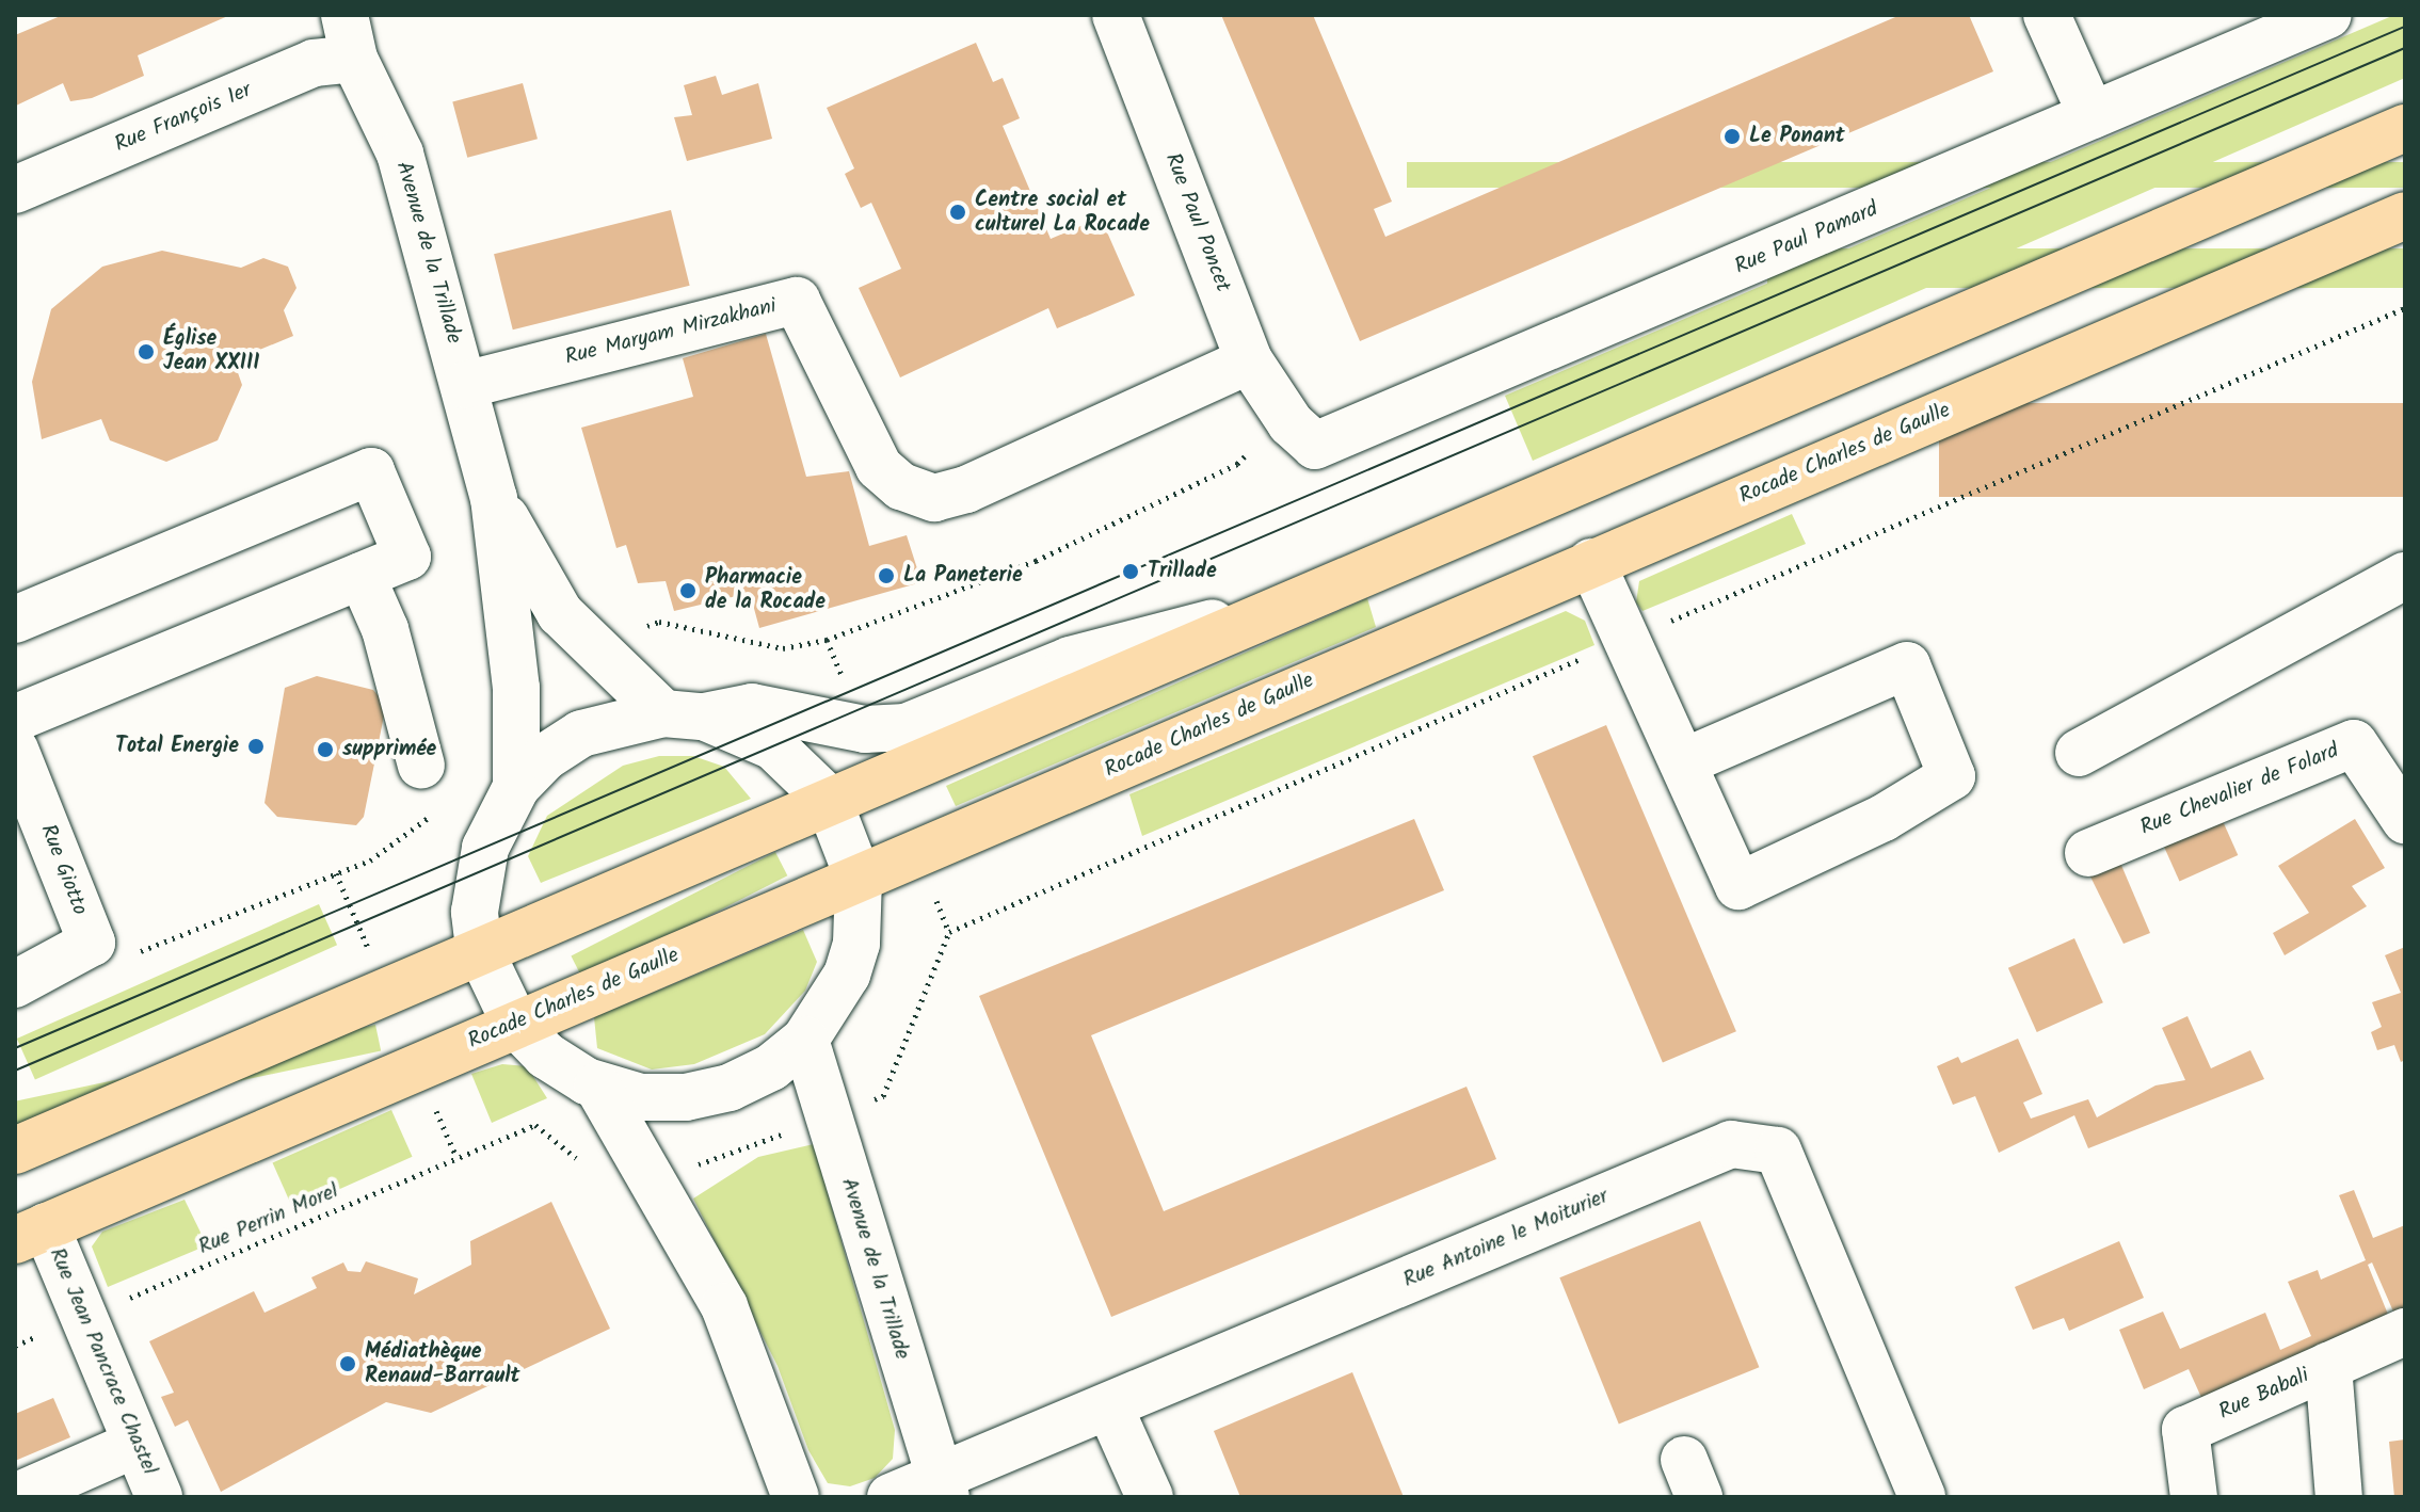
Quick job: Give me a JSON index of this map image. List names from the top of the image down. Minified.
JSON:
{"streets":{"main road":["Rocade Charles de Gaulle"],"street":["Rue François 1er","Rue Paul Poncet","Rue Paul Pamard","Avenue de la Trillade","Rue Maryam Mirzakhani","Rue Chevalier de Folard","Rue Giotto","Rue Antoine le Moiturier","Rue Jean Pancrace Chastel","Rue Babali"],"path":["Rue Perrin Morel"]},"crossings":[["Rue François 1er","Avenue de la Trillade"],["Rue Paul Poncet","Rue Paul Pamard"],["Rue Paul Poncet","Rue Maryam Mirzakhani"],["Avenue de la Trillade","Rue Maryam Mirzakhani"],["Avenue de la Trillade","Rue Antoine le Moiturier"],["Rocade Charles de Gaulle","Rue Jean Pancrace Chastel"],["Rue Perrin Morel","Rue Jean Pancrace Chastel"]],"places":["Le Ponant","Centre social et culturel La Rocade","Église Jean XXIII","Trillade","La Paneterie","Pharmacie de la Rocade","Total Energie","supprimée","Médiathèque Renaud-Barrault"]}
